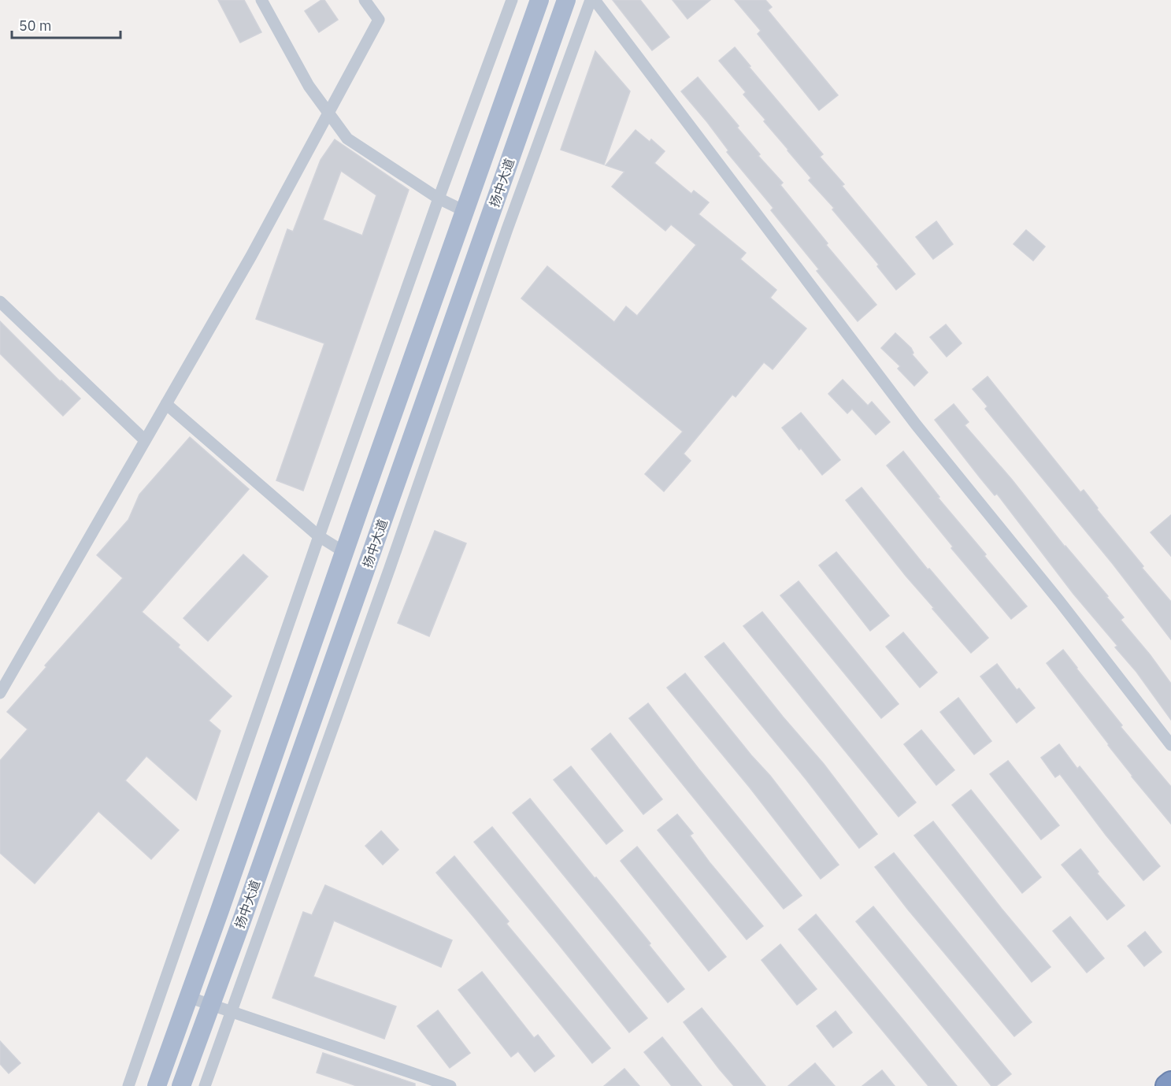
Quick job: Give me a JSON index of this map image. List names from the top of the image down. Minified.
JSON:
{"streets":{"main road":["扬中大道"]},"scale_bar":"50 m"}
